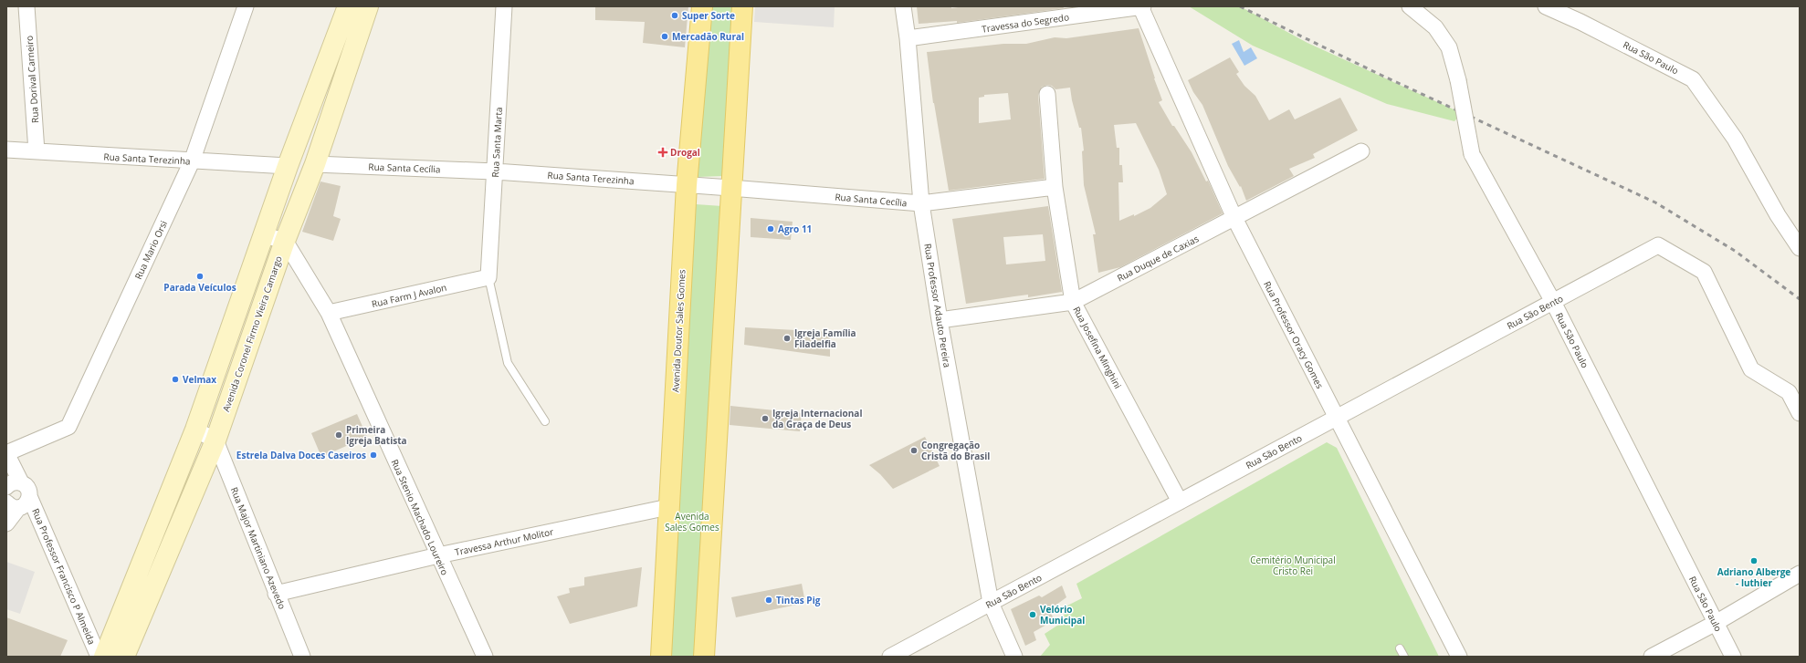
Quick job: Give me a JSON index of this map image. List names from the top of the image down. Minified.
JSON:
{"streets":{"main road":["Avenida Doutor Sales Gomes","Avenida Coronel Firmo Vieira Camargo"],"street":["Travessa do Segredo","Rua São Paulo","Rua Dorival Carneiro","Rua Santa Marta","Rua Santa Terezinha","Rua Santa Cecília","Rua Mario Orsi","Rua Duque de Caxias","Rua Farm J Avalon","Rua Professor Adauto Pereira","Rua São Bento","Rua Professor Oracy Gomes","Rua Josefina Minghini","Rua Stenio Machado Loureiro","Travessa Arthur Molitor","Rua Major Martiniano Azevedo","Rua Professor Francisco P Almeida"]},"crossings":[["Travessa do Segredo","Rua Professor Adauto Pereira"],["Travessa do Segredo","Rua Professor Oracy Gomes"],["Rua São Paulo","Rua São Bento"],["Rua Dorival Carneiro","Rua Santa Terezinha"],["Rua Santa Marta","Rua Santa Terezinha"],["Rua Santa Marta","Rua Santa Cecília"],["Rua Santa Marta","Rua Farm J Avalon"],["Rua Santa Terezinha","Rua Santa Cecília"],["Rua Santa Terezinha","Rua Mario Orsi"],["Rua Santa Terezinha","Avenida Doutor Sales Gomes"],["Rua Santa Cecília","Rua Professor Adauto Pereira"],["Rua Santa Cecília","Avenida Doutor Sales Gomes"],["Rua Santa Cecília","Avenida Coronel Firmo Vieira Camargo"],["Rua Santa Cecília","Rua Josefina Minghini"],["Rua Mario Orsi","Rua Professor Francisco P Almeida"],["Rua Duque de Caxias","Rua Professor Adauto Pereira"],["Rua Duque de Caxias","Rua Professor Oracy Gomes"],["Rua Duque de Caxias","Rua Josefina Minghini"],["Rua Farm J Avalon","Rua Stenio Machado Loureiro"],["Rua Professor Adauto Pereira","Rua São Bento"],["Rua São Bento","Rua Professor Oracy Gomes"],["Rua São Bento","Rua Josefina Minghini"],["Avenida Doutor Sales Gomes","Travessa Arthur Molitor"],["Avenida Coronel Firmo Vieira Camargo","Rua Stenio Machado Loureiro"],["Avenida Coronel Firmo Vieira Camargo","Rua Major Martiniano Azevedo"],["Rua Stenio Machado Loureiro","Travessa Arthur Molitor"],["Travessa Arthur Molitor","Rua Major Martiniano Azevedo"]],"parks":["Avenida Sales Gomes","Cemitério Municipal Cristo Rei"],"places":{"other":["Super Sorte","Mercadão Rural","Agro 11","Parada Veículos","Igreja Família Filadelfia","Velmax","Igreja Internacional da Graça de Deus","Primeira Igreja Batista","Congregação Cristã do Brasil","Estrela Dalva Doces Caseiros","Adriano Alberge - luthier","Tintas Pig","Velório Municipal"],"health":["Drogal"]}}
